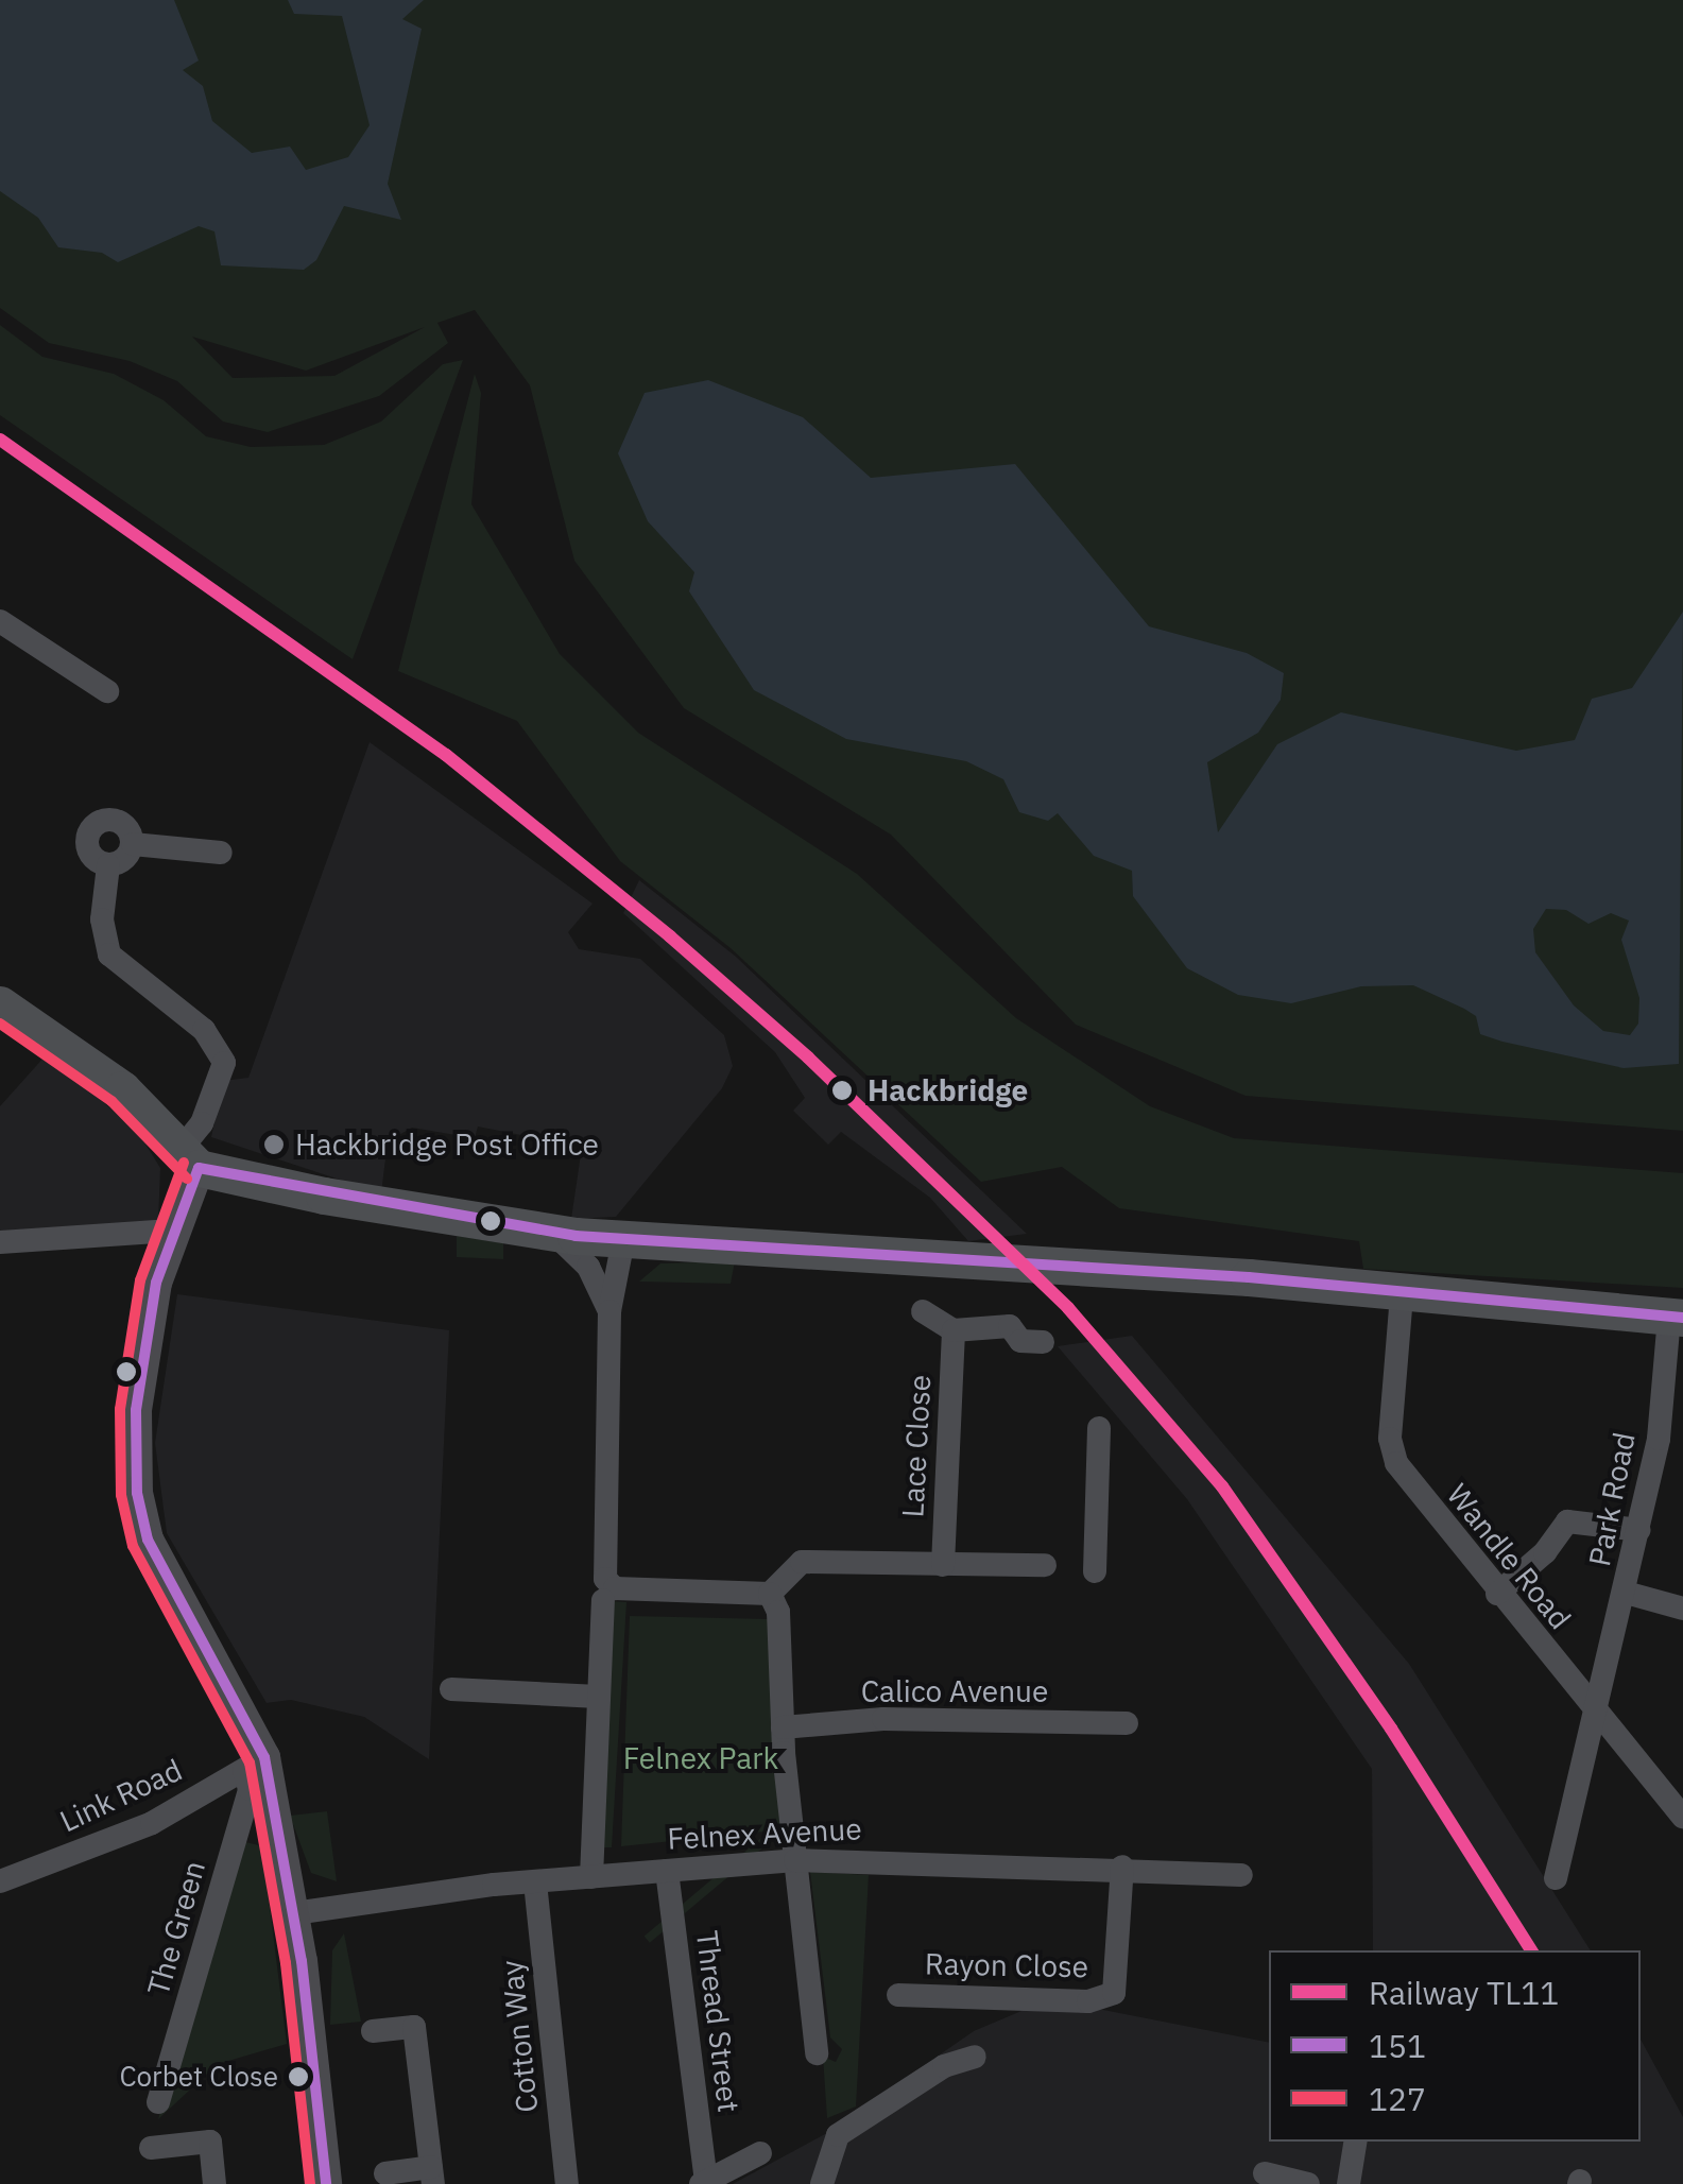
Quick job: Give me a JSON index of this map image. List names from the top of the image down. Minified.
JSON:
{"streets":{"street":["Lace Close","Park Road","Wandle Road","Calico Avenue","Link Road","Felnex Avenue","The Green","Rayon Close","Thread Street","Cotton Way"]},"crossings":[["Park Road","Wandle Road"],["Link Road","The Green"],["Felnex Avenue","Rayon Close"],["Felnex Avenue","Thread Street"],["Felnex Avenue","Cotton Way"]],"parks":["Felnex Park"],"places":["Hackbridge","Hackbridge Post Office","Corbet Close"],"lines":["rail line TL11","transit line 127","transit line 151"],"legend":["Railway TL11","151","127"]}
